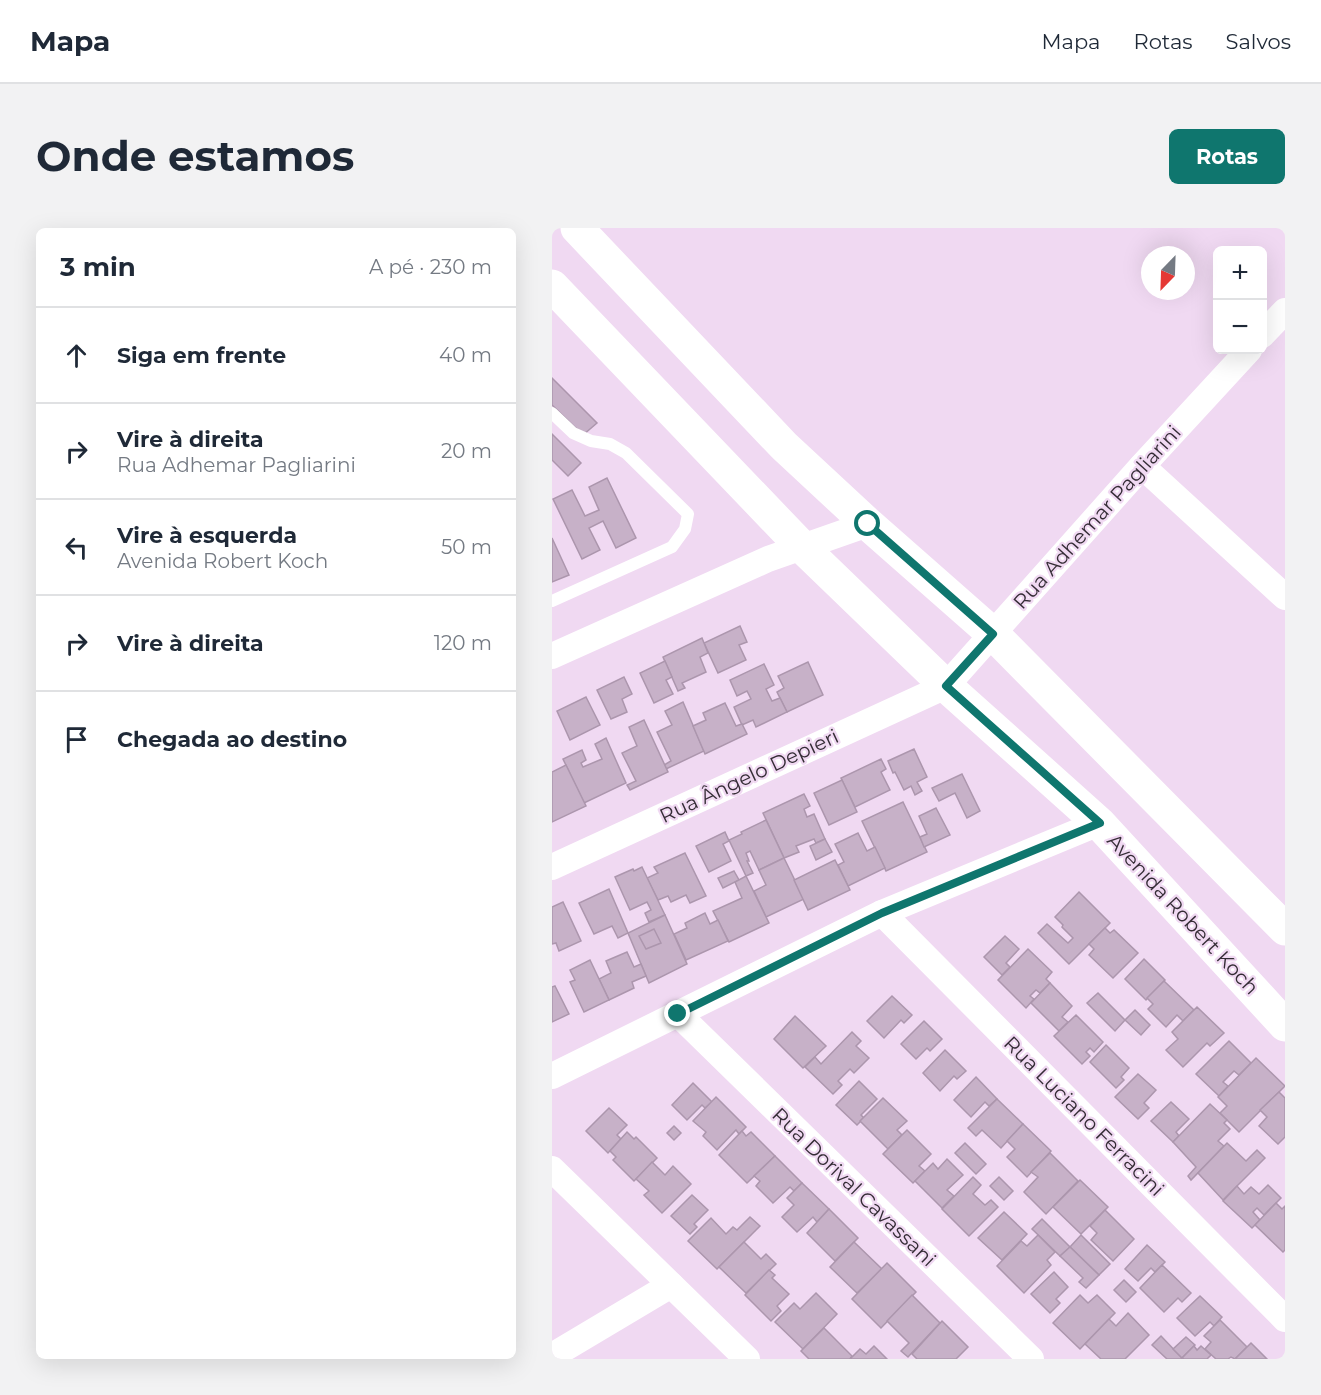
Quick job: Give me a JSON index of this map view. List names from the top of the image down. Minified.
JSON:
{"streets":{"main road":["Avenida Robert Koch"],"street":["Rua Adhemar Pagliarini","Rua Ângelo Depieri","Rua Luciano Ferracini","Rua Dorival Cavassani"]},"crossings":[["Rua Adhemar Pagliarini","Rua Ângelo Depieri"],["Rua Adhemar Pagliarini","Avenida Robert Koch"],["Rua Ângelo Depieri","Avenida Robert Koch"]],"north":"bottom left","page":{"header":"Mapa","nav":["Mapa","Rotas","Salvos"],"buttons":"Rotas","title":"Onde estamos","heading":["3 min","A pé · 230 m"],"map_buttons":["+","−"],"list":[["Siga em frente","40 m"],["Vire à direita","Rua Adhemar Pagliarini","20 m"],["Vire à esquerda","Avenida Robert Koch","50 m"],["Vire à direita","120 m"],"Chegada ao destino"]}}
